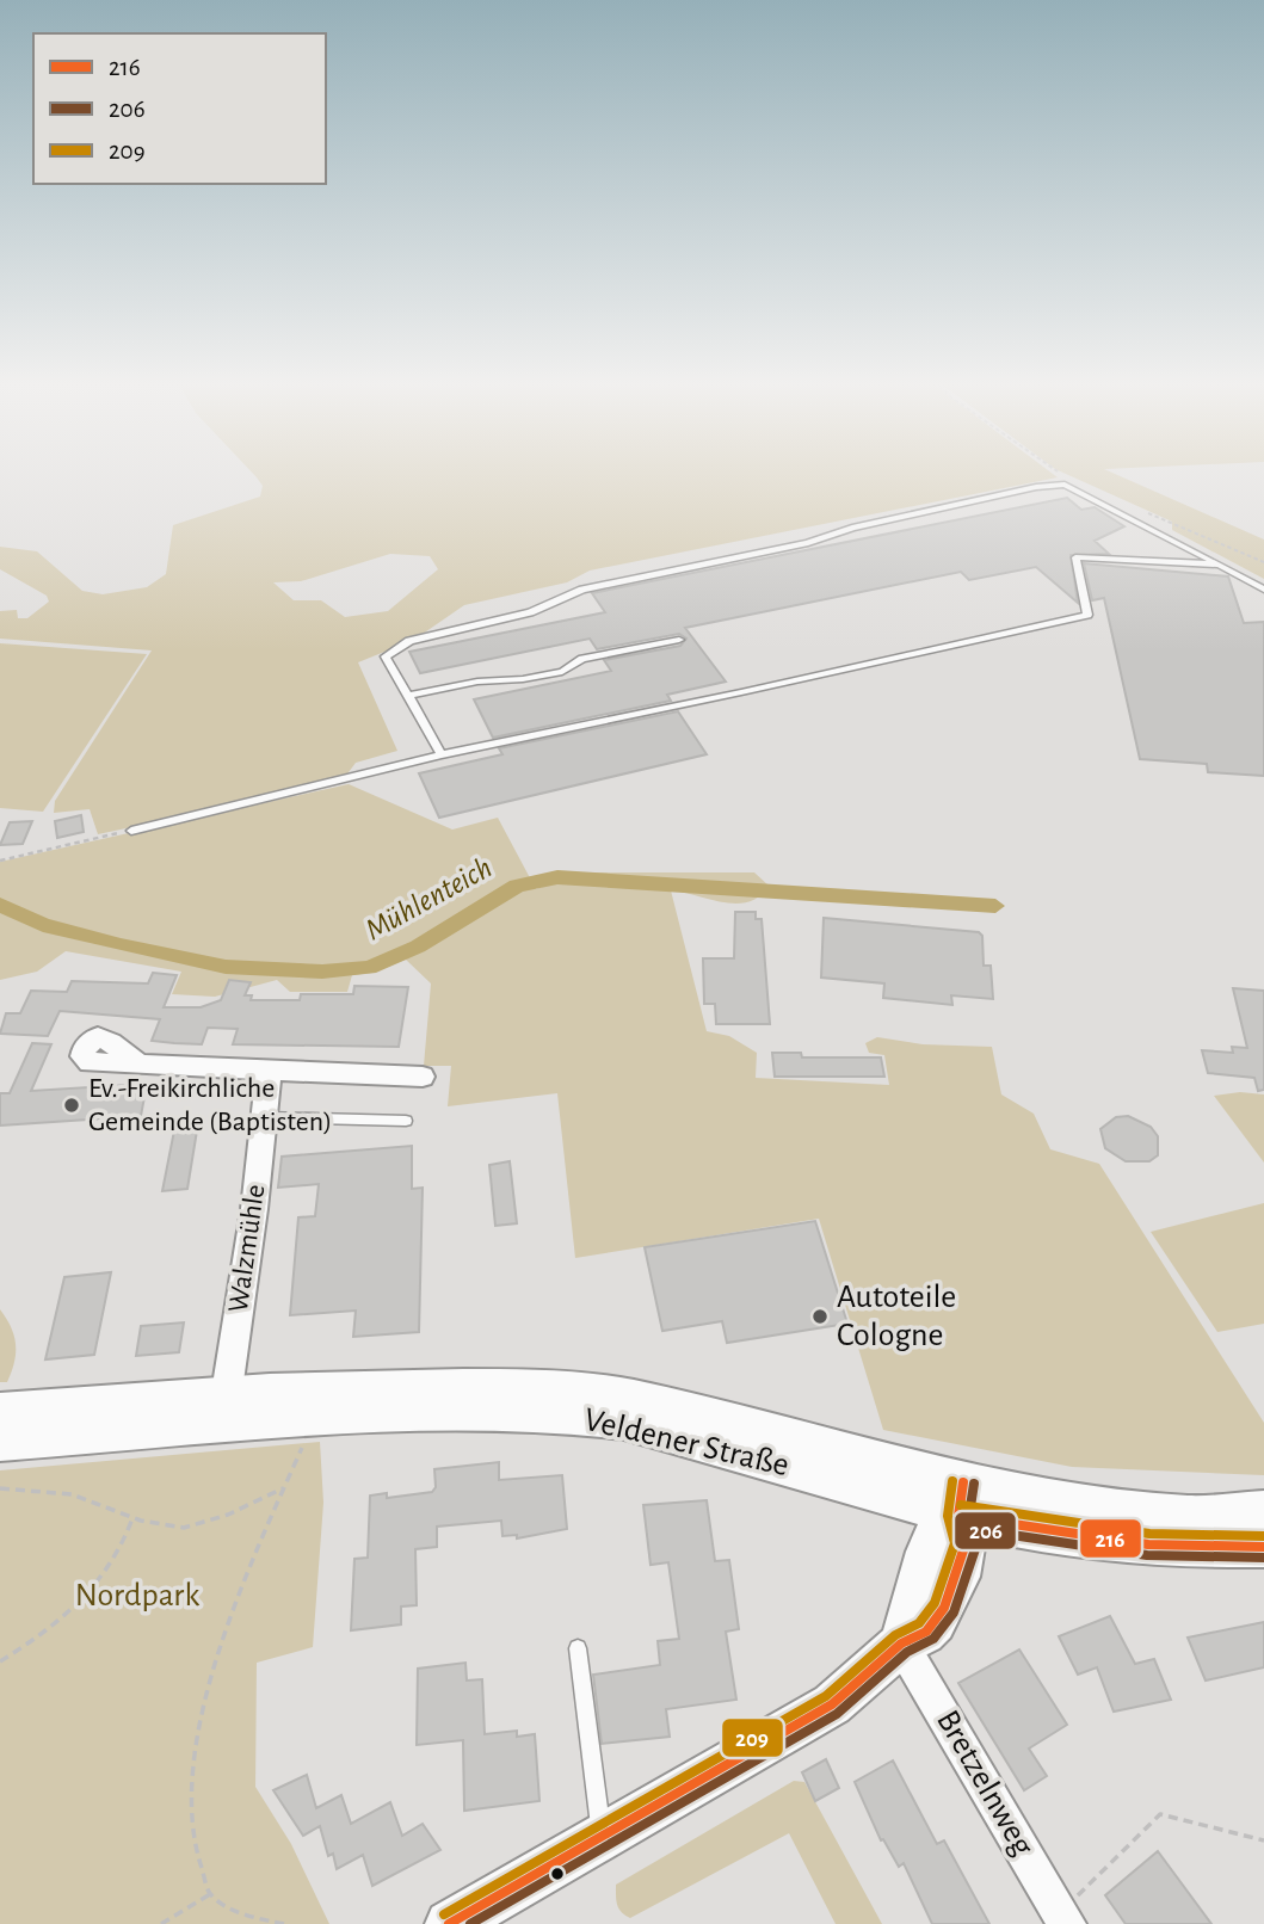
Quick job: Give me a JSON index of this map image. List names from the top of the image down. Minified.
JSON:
{"streets":{"street":["Walzmühle","Veldener Straße","Bretzelnweg"]},"crossings":[["Walzmühle","Veldener Straße"]],"water":["Mühlenteich"],"parks":["Nordpark"],"places":["Ev.-Freikirchliche Gemeinde (Baptisten)","Autoteile Cologne"],"lines":["transit line 209","transit line 216","transit line 206"],"legend":["216","206","209"]}
